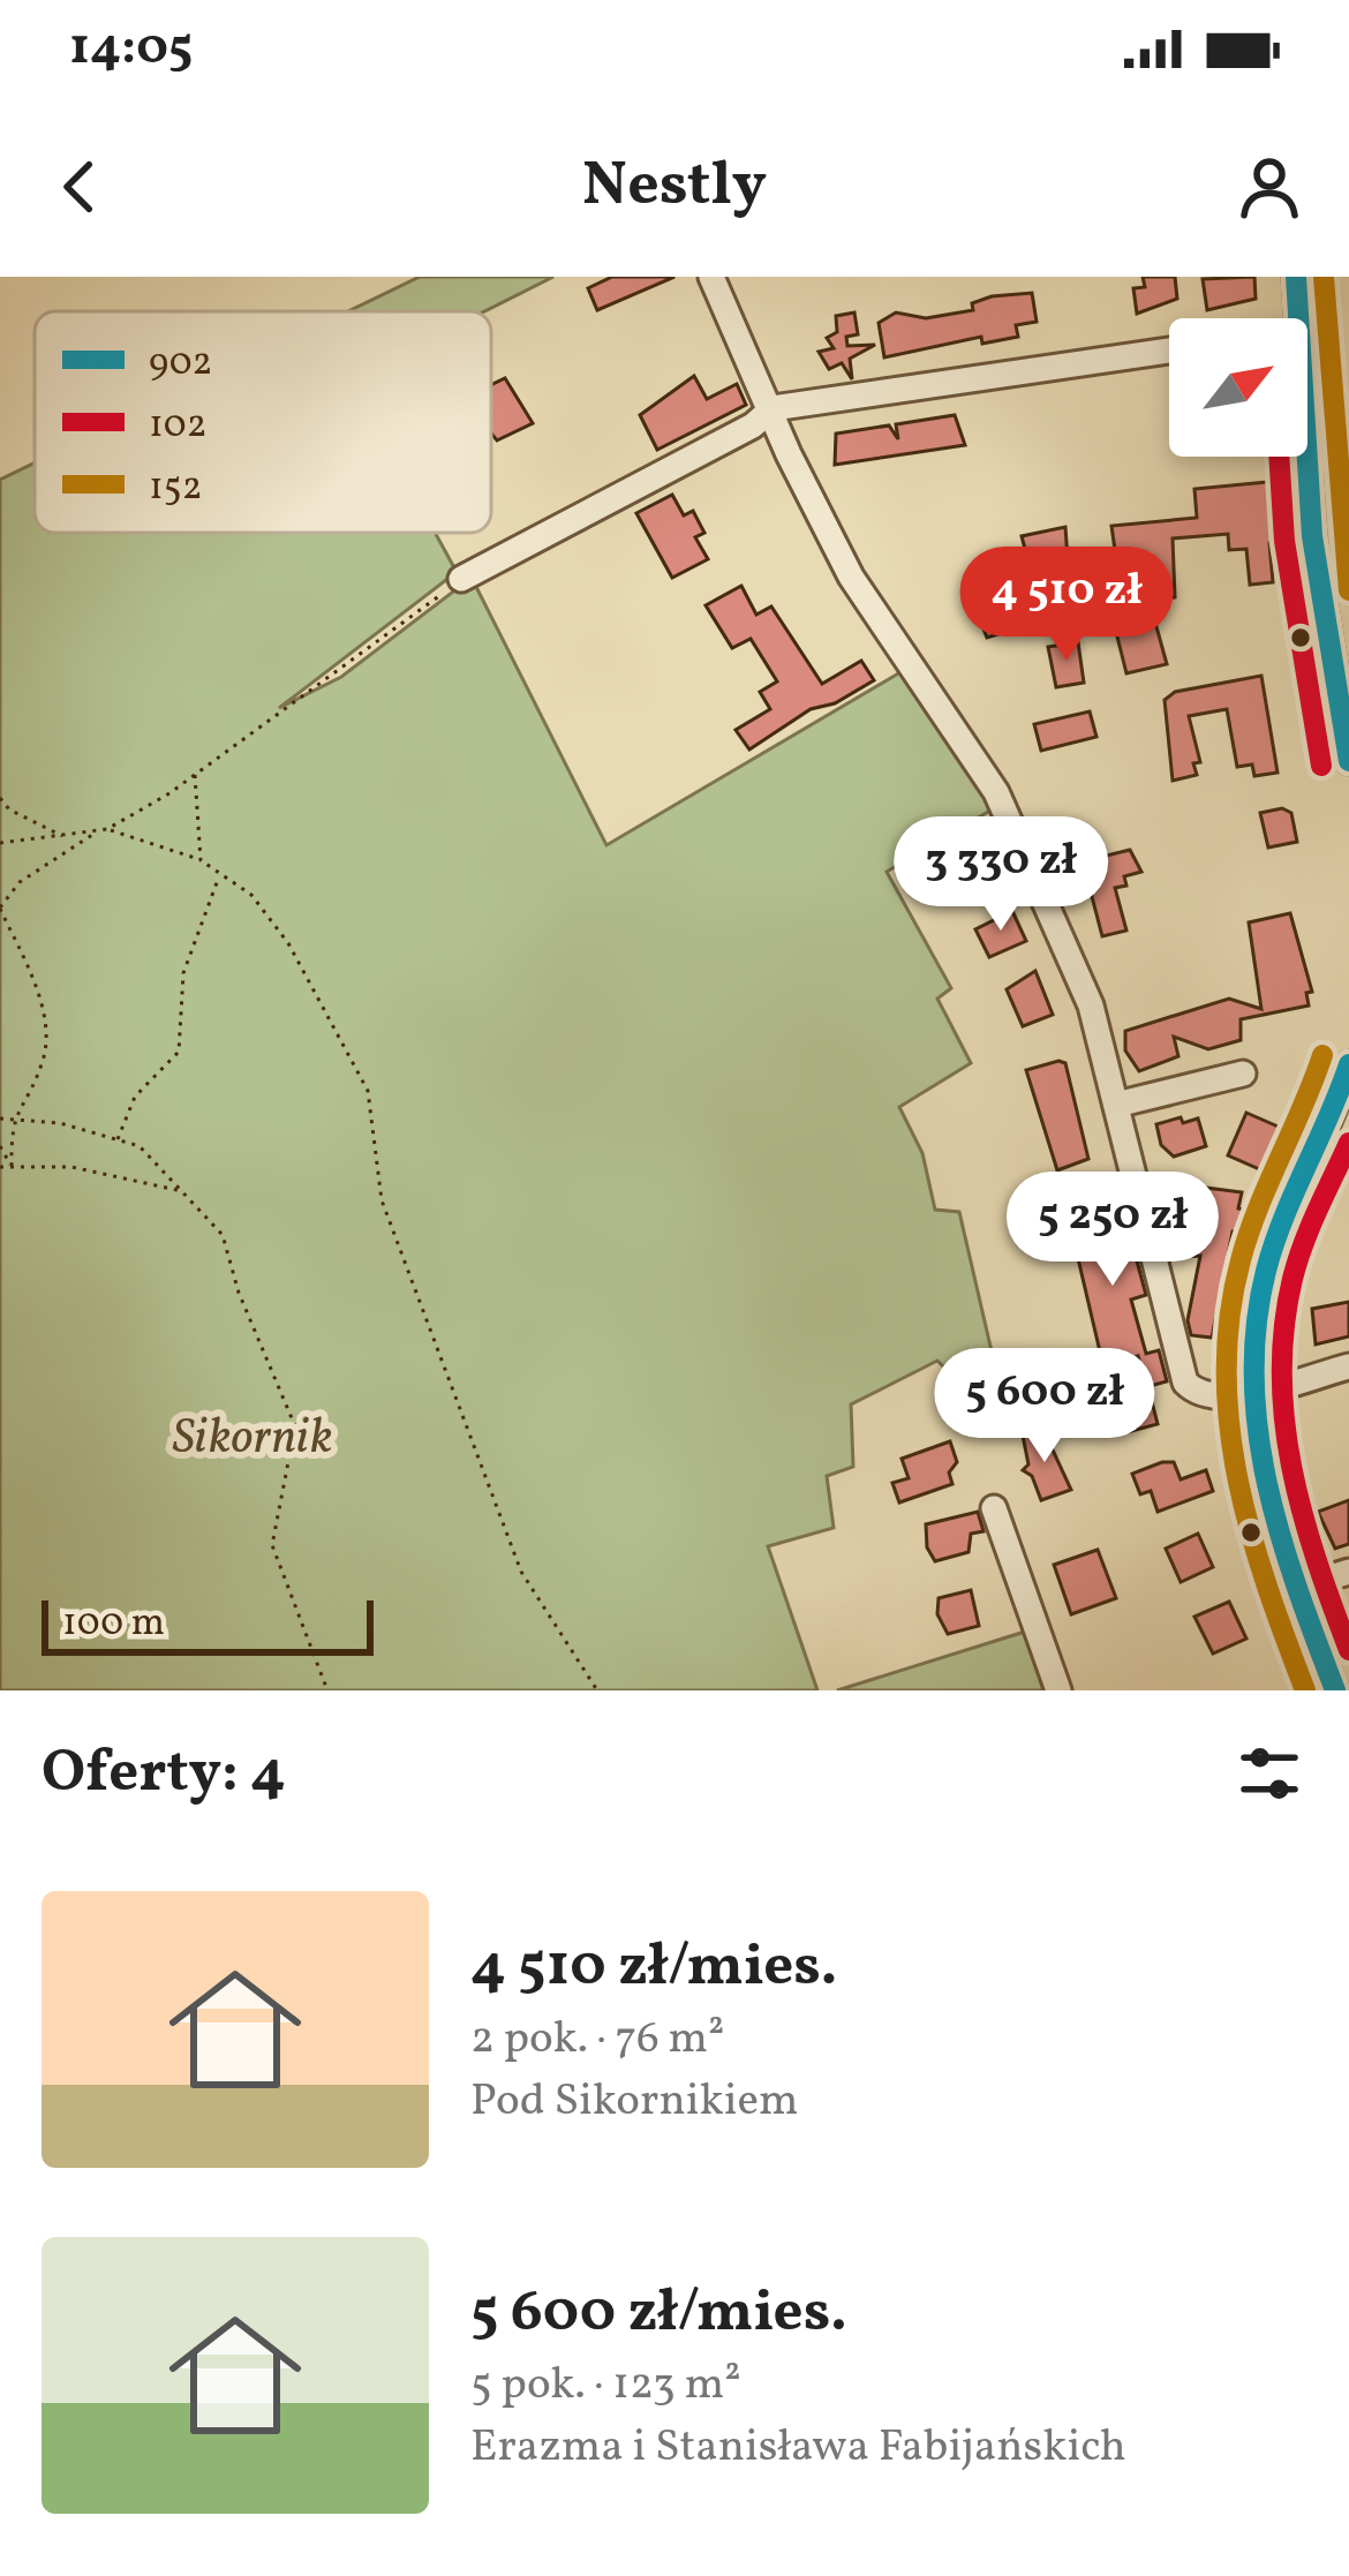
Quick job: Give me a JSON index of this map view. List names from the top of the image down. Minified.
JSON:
{"parks":["Sikornik"],"lines":["transit line 902","transit line 152","transit line 102"],"legend":["902","102","152"],"scale_bar":"100 m","north":"top right","page":{"status":"14:05","header":"Nestly","price":["4 510 zł","3 330 zł","5 250 zł","5 600 zł"],"scale":"100 m","heading":"Oferty: 4","list":[{"name":"4 510 zł/mies.","note":"2 pok. · 76 m² · Pod Sikornikiem"},{"name":"5 600 zł/mies.","note":"5 pok. · 123 m² · Erazma i Stanisława Fabijańskich"}]}}
